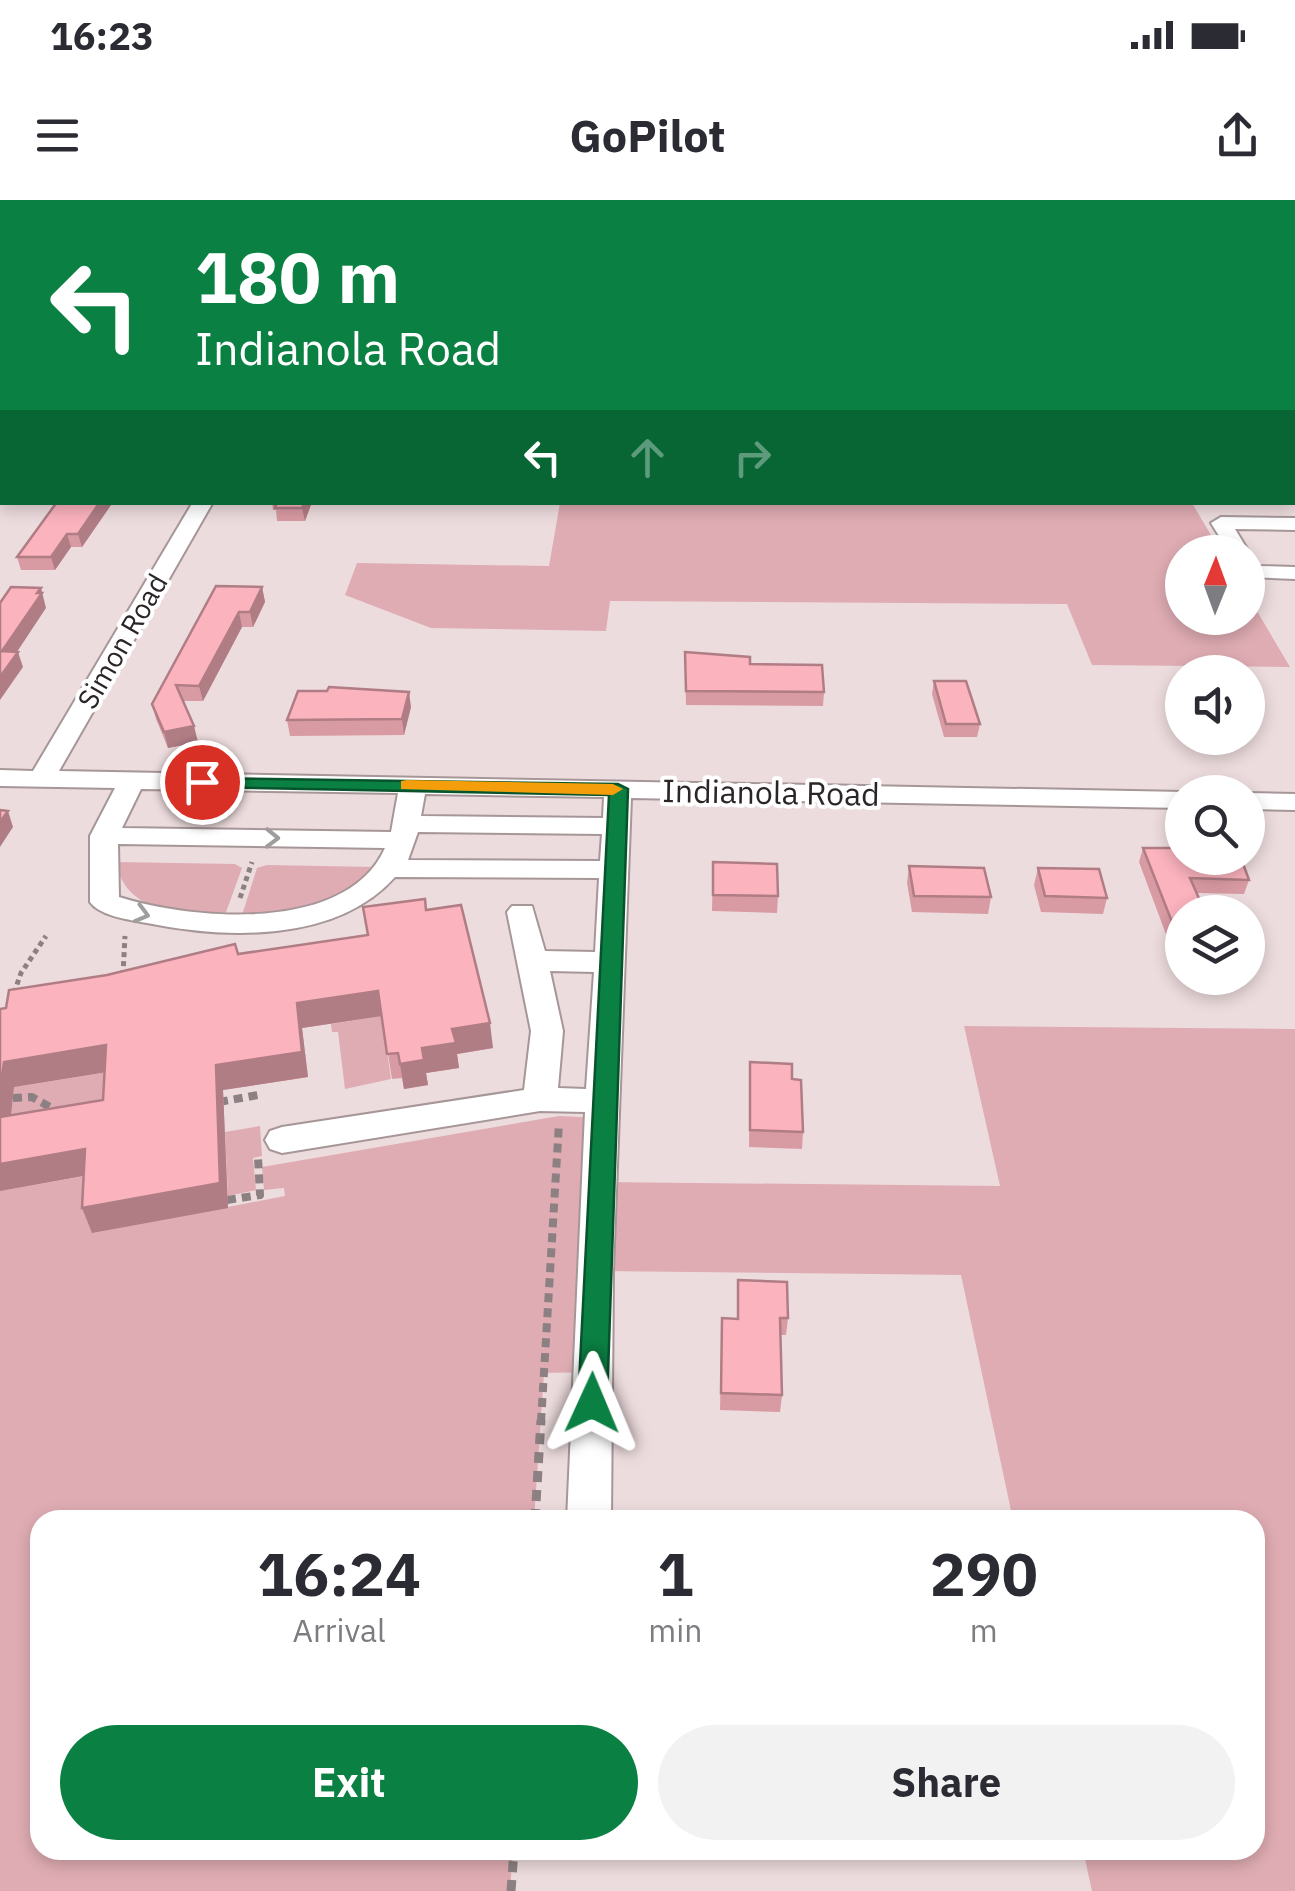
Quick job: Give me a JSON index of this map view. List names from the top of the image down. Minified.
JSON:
{"streets":{"street":["Simon Road","Indianola Road"]},"crossings":[["Simon Road","Indianola Road"]],"north":"top","page":{"status":"16:23","header":"GoPilot","turn":["180 m","Indianola Road"],"eta":["16:24","Arrival","1","min","290","m"],"buttons":["Exit","Share"]}}
